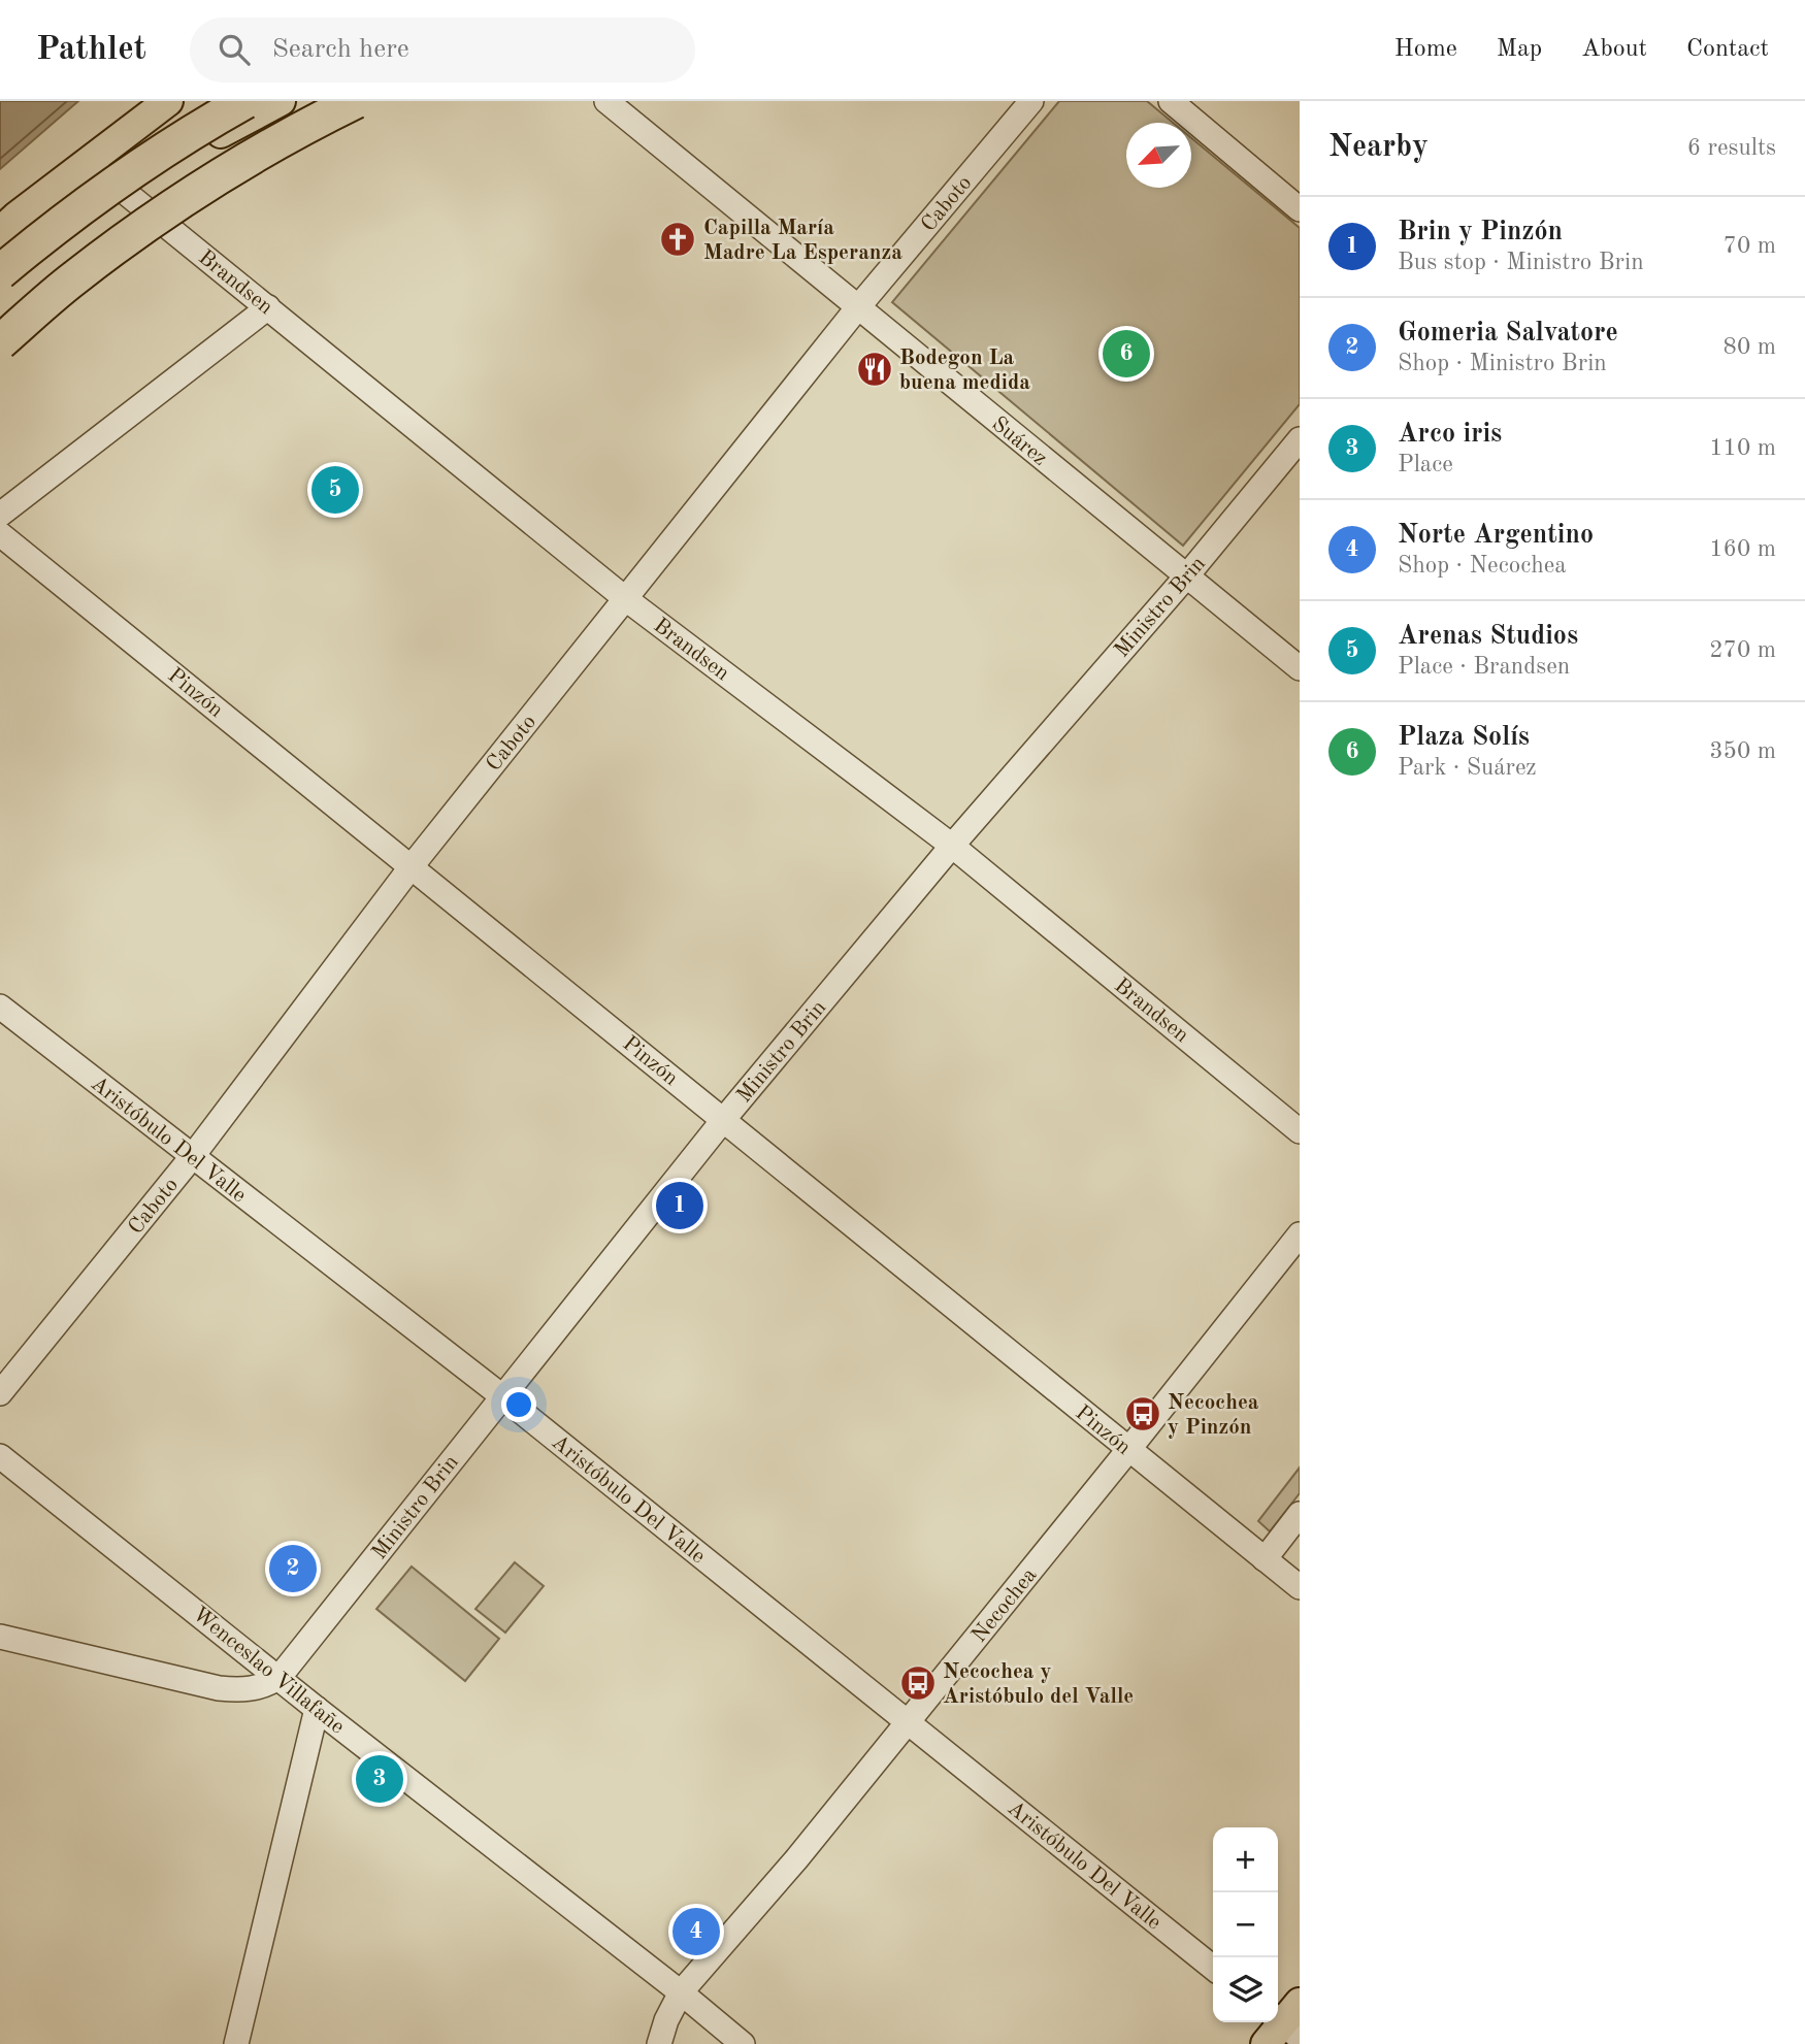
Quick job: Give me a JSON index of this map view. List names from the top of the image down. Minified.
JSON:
{"streets":{"street":["Caboto","Brandsen","Suárez","Ministro Brin","Pinzón","Aristóbulo Del Valle","Necochea","Wenceslao Villafañe"]},"crossings":[["Caboto","Brandsen"],["Caboto","Suárez"],["Caboto","Pinzón"],["Caboto","Aristóbulo Del Valle"],["Brandsen","Ministro Brin"],["Suárez","Ministro Brin"],["Ministro Brin","Pinzón"],["Ministro Brin","Aristóbulo Del Valle"],["Ministro Brin","Wenceslao Villafañe"],["Pinzón","Necochea"],["Aristóbulo Del Valle","Necochea"],["Necochea","Wenceslao Villafañe"]],"places":{"church":["Capilla María Madre La Esperanza"],"restaurant":["Bodegon La buena medida"],"bus stop":["Necochea y Pinzón","Necochea y Aristóbulo del Valle"]},"north":"bottom left","page":{"header":"Pathlet","search":"Search here","nav":["Home","Map","About","Contact"],"heading":["Nearby","6 results"],"list":[{"mark":"1","name":"Brin y Pinzón","note":"Bus stop · Ministro Brin","value":"70 m"},{"mark":"2","name":"Gomeria Salvatore","note":"Shop · Ministro Brin","value":"80 m"},{"mark":"3","name":"Arco iris","note":"Place","value":"110 m"},{"mark":"4","name":"Norte Argentino","note":"Shop · Necochea","value":"160 m"},{"mark":"5","name":"Arenas Studios","note":"Place · Brandsen","value":"270 m"},{"mark":"6","name":"Plaza Solís","note":"Park · Suárez","value":"350 m"}],"pins":["6","5","1","2","3","4"],"map_buttons":["+","−"]}}
